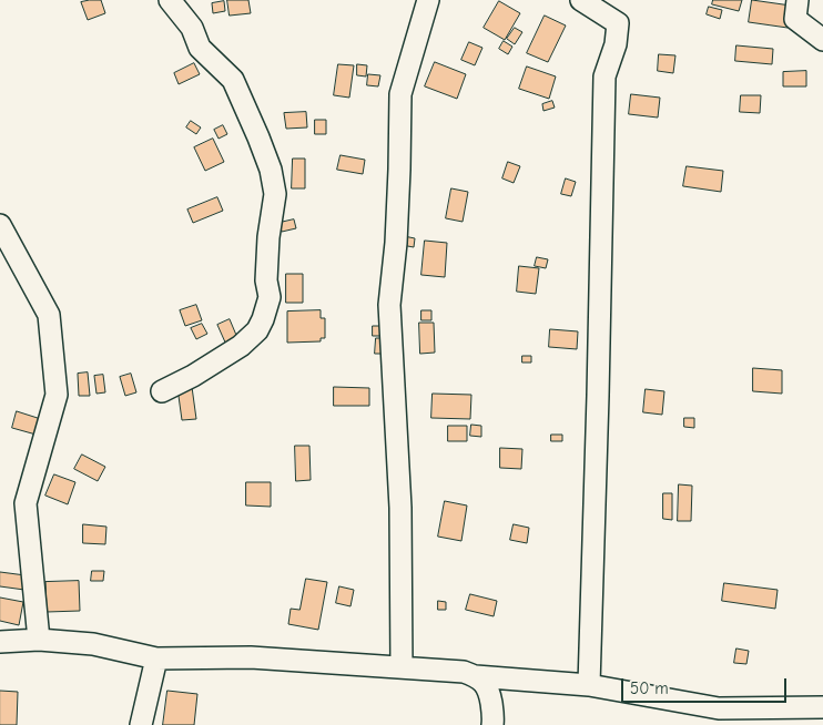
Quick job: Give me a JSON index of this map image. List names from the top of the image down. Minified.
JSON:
{"scale_bar":"50 m"}
